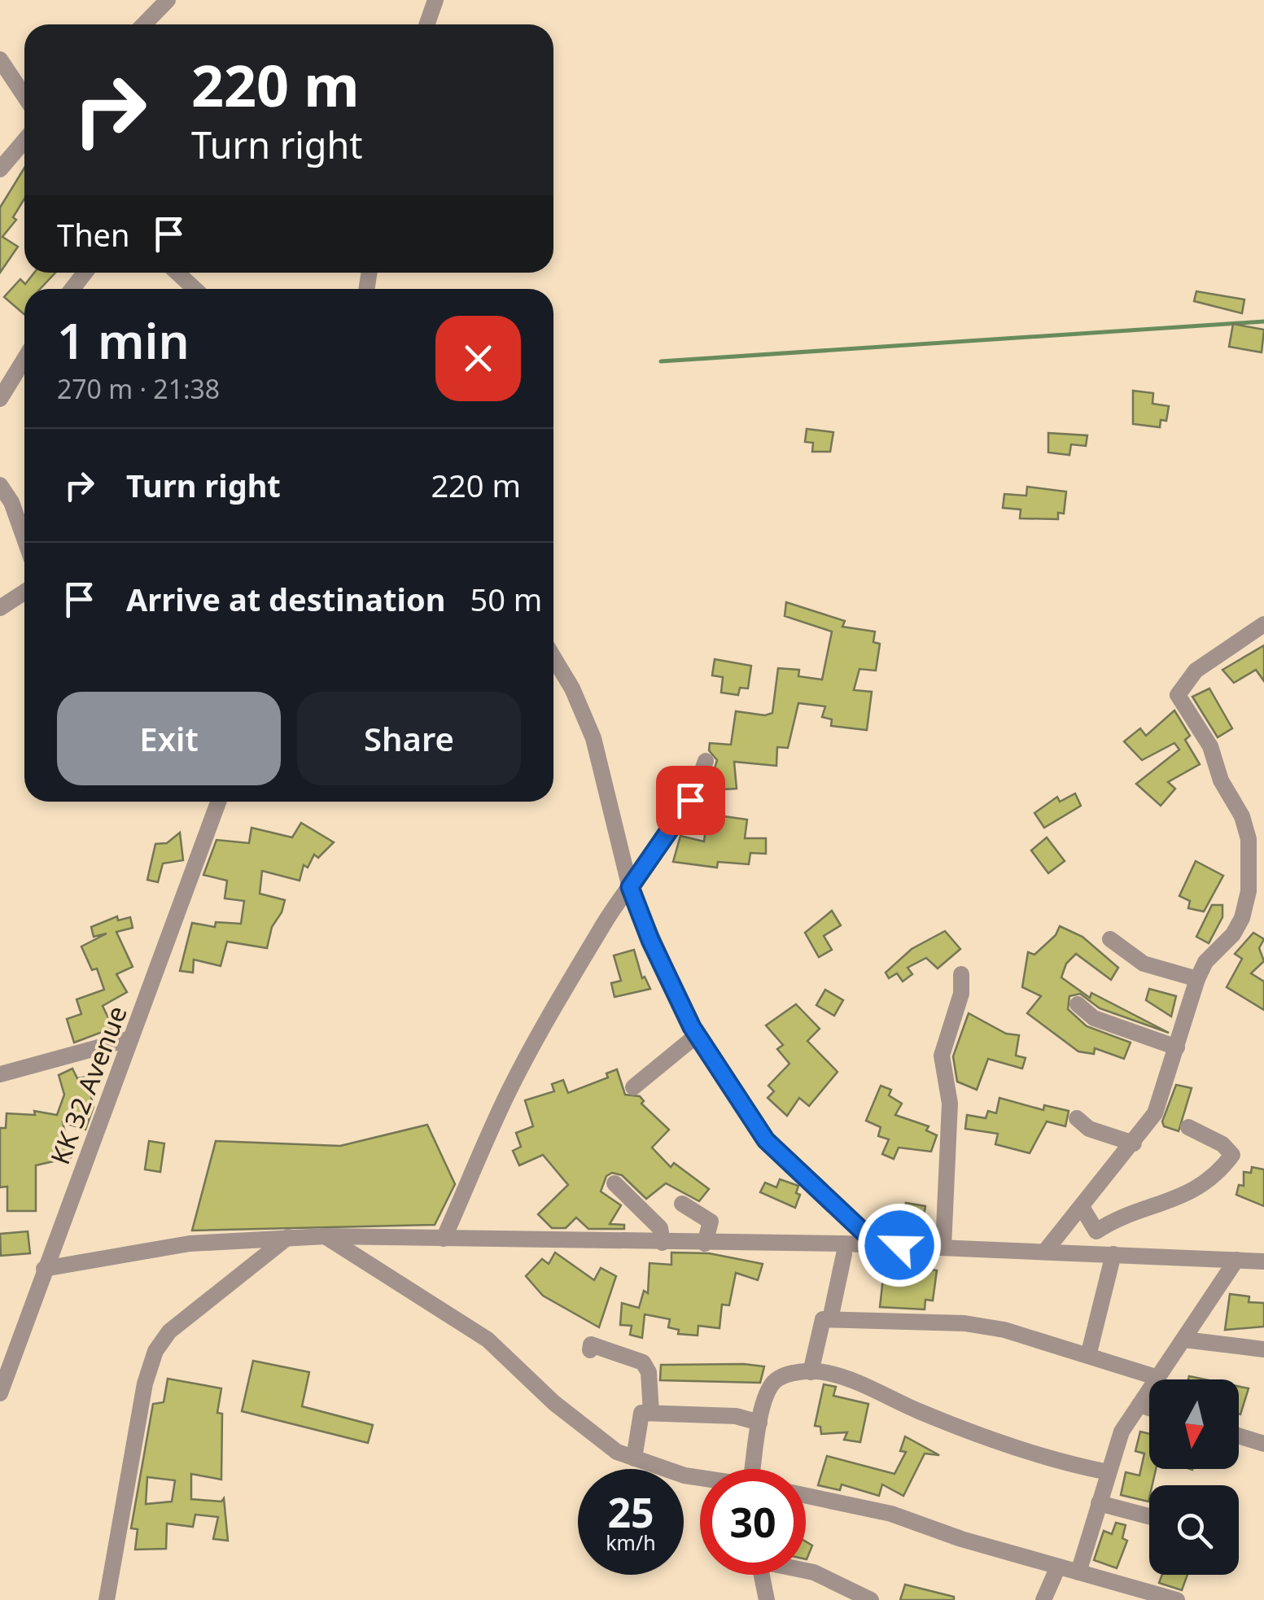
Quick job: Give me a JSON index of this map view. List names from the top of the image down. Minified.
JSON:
{"streets":{"street":["KK 32 Avenue"]},"north":"bottom","page":{"turn":["220 m","Turn right"],"then":"Then","heading":["1 min","270 m · 21:38"],"list":[{"name":"Turn right","value":"220 m"},{"name":"Arrive at destination","value":"50 m"}],"buttons":["Exit","Share"],"speed":"25 km/h","limit":"30"}}
